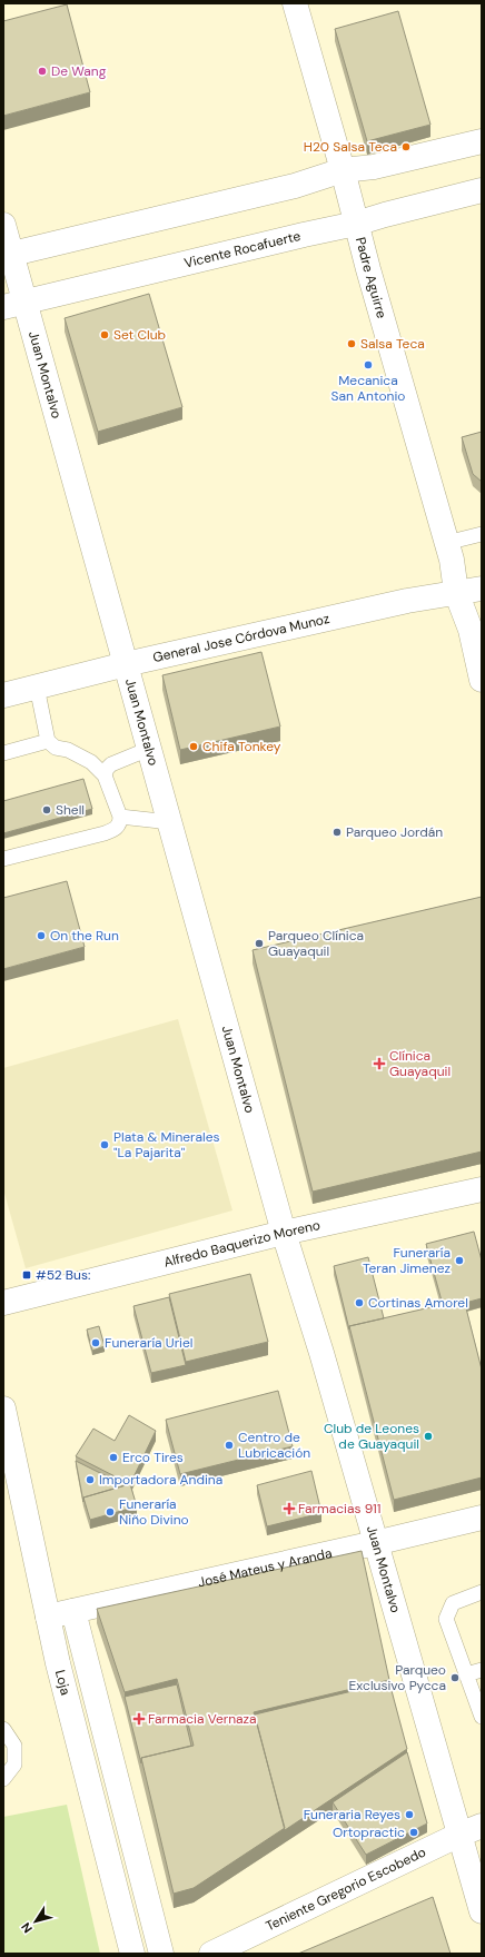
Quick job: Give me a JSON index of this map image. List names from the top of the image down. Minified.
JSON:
{"streets":{"street":["Vicente Rocafuerte","Padre Aguirre","Juan Montalvo","General Jose Córdova Munoz","Alfredo Baquerizo Moreno","José Mateus y Aranda","Loja","Teniente Gregorio Escobedo"]},"crossings":[["Vicente Rocafuerte","Padre Aguirre"],["Vicente Rocafuerte","Juan Montalvo"],["Padre Aguirre","General Jose Córdova Munoz"],["Juan Montalvo","General Jose Córdova Munoz"],["Juan Montalvo","Alfredo Baquerizo Moreno"],["Juan Montalvo","José Mateus y Aranda"],["Juan Montalvo","Teniente Gregorio Escobedo"],["José Mateus y Aranda","Loja"]],"places":{"other":["De Wang","H20 Salsa Teca","Set Club","Salsa Teca","Mecanica San Antonio","Chifa Tonkey","Shell","Parqueo Jordán","On the Run","Parqueo Clínica Guayaquil","Plata & Minerales \"La Pajarita\"","Funeraría Teran Jimenez","Cortinas Amorel","Funeraría Uriel","Club de Leones de Guayaquil","Centro de Lubricación","Erco Tires","Importadora Andina","Funeraría Niño Divino","Parqueo Exclusivo Pycca","Funeraria Reyes","Ortopractic"],"health":["Clínica Guayaquil","Farmacias 911","Farmacia Vernaza"],"transit":["#52 Bus:"]},"north":"bottom left"}
